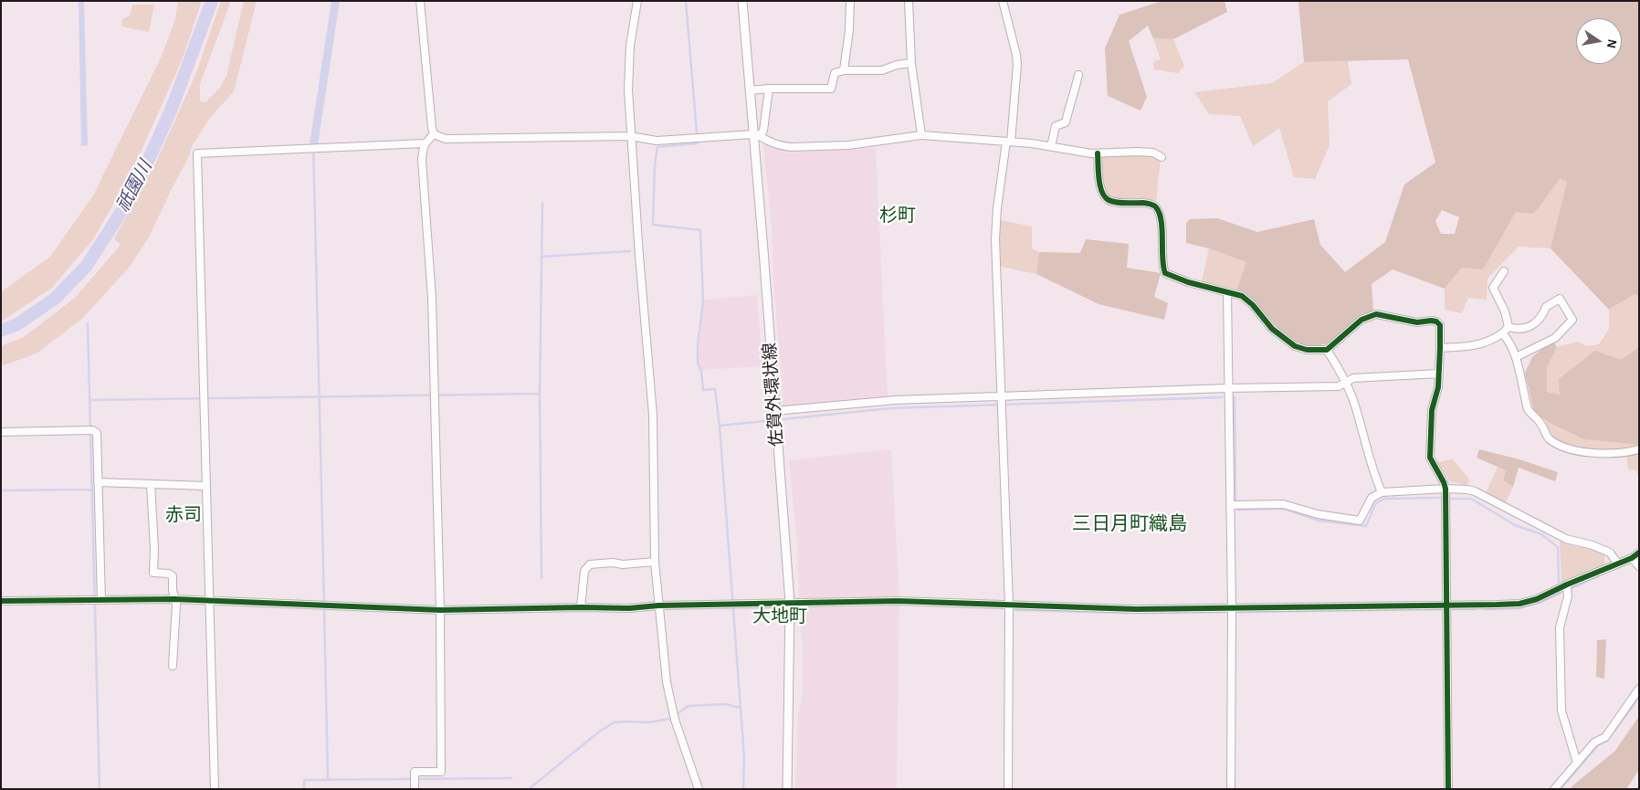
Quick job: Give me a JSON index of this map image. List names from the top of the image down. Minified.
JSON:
{"streets":{"main road":["佐賀外環状線"]},"districts":["杉町","赤司","三日月町織島","大地町"],"water":["祇園川"],"north":"right"}
